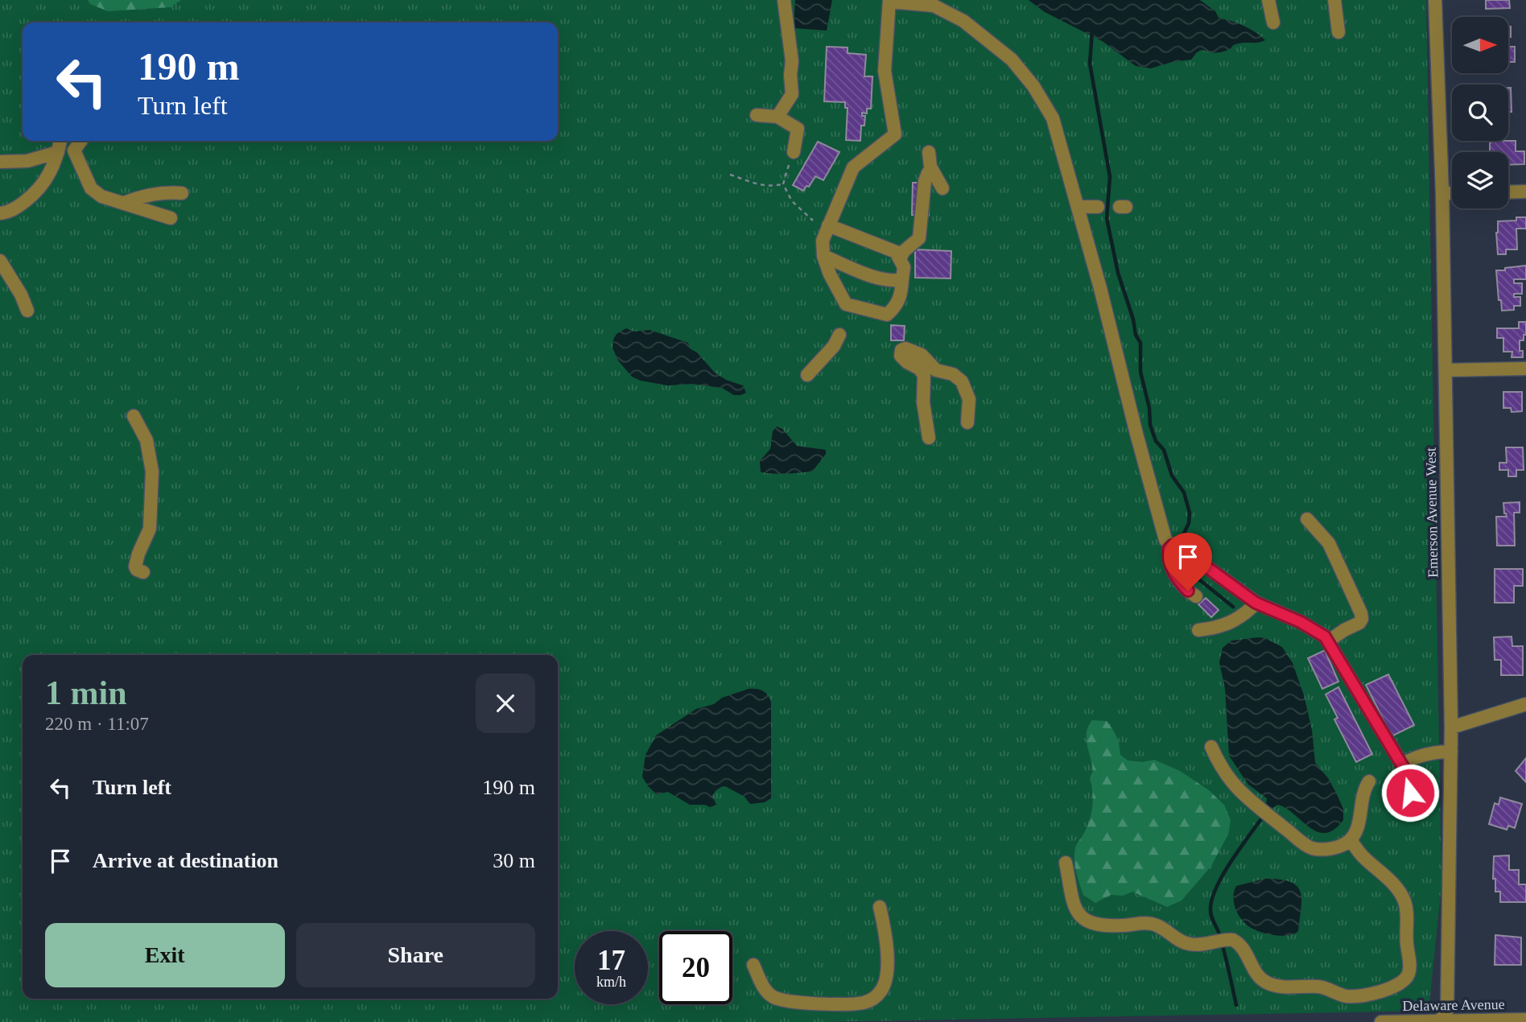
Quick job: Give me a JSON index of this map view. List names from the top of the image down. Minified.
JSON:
{"streets":{"street":["Emerson Avenue West","Delaware Avenue"]},"crossings":[["Emerson Avenue West","Delaware Avenue"]],"north":"right","page":{"turn":["190 m","Turn left"],"heading":["1 min","220 m · 11:07"],"list":[{"name":"Turn left","value":"190 m"},{"name":"Arrive at destination","value":"30 m"}],"buttons":["Exit","Share"],"speed":"17 km/h","limit":"20"}}
